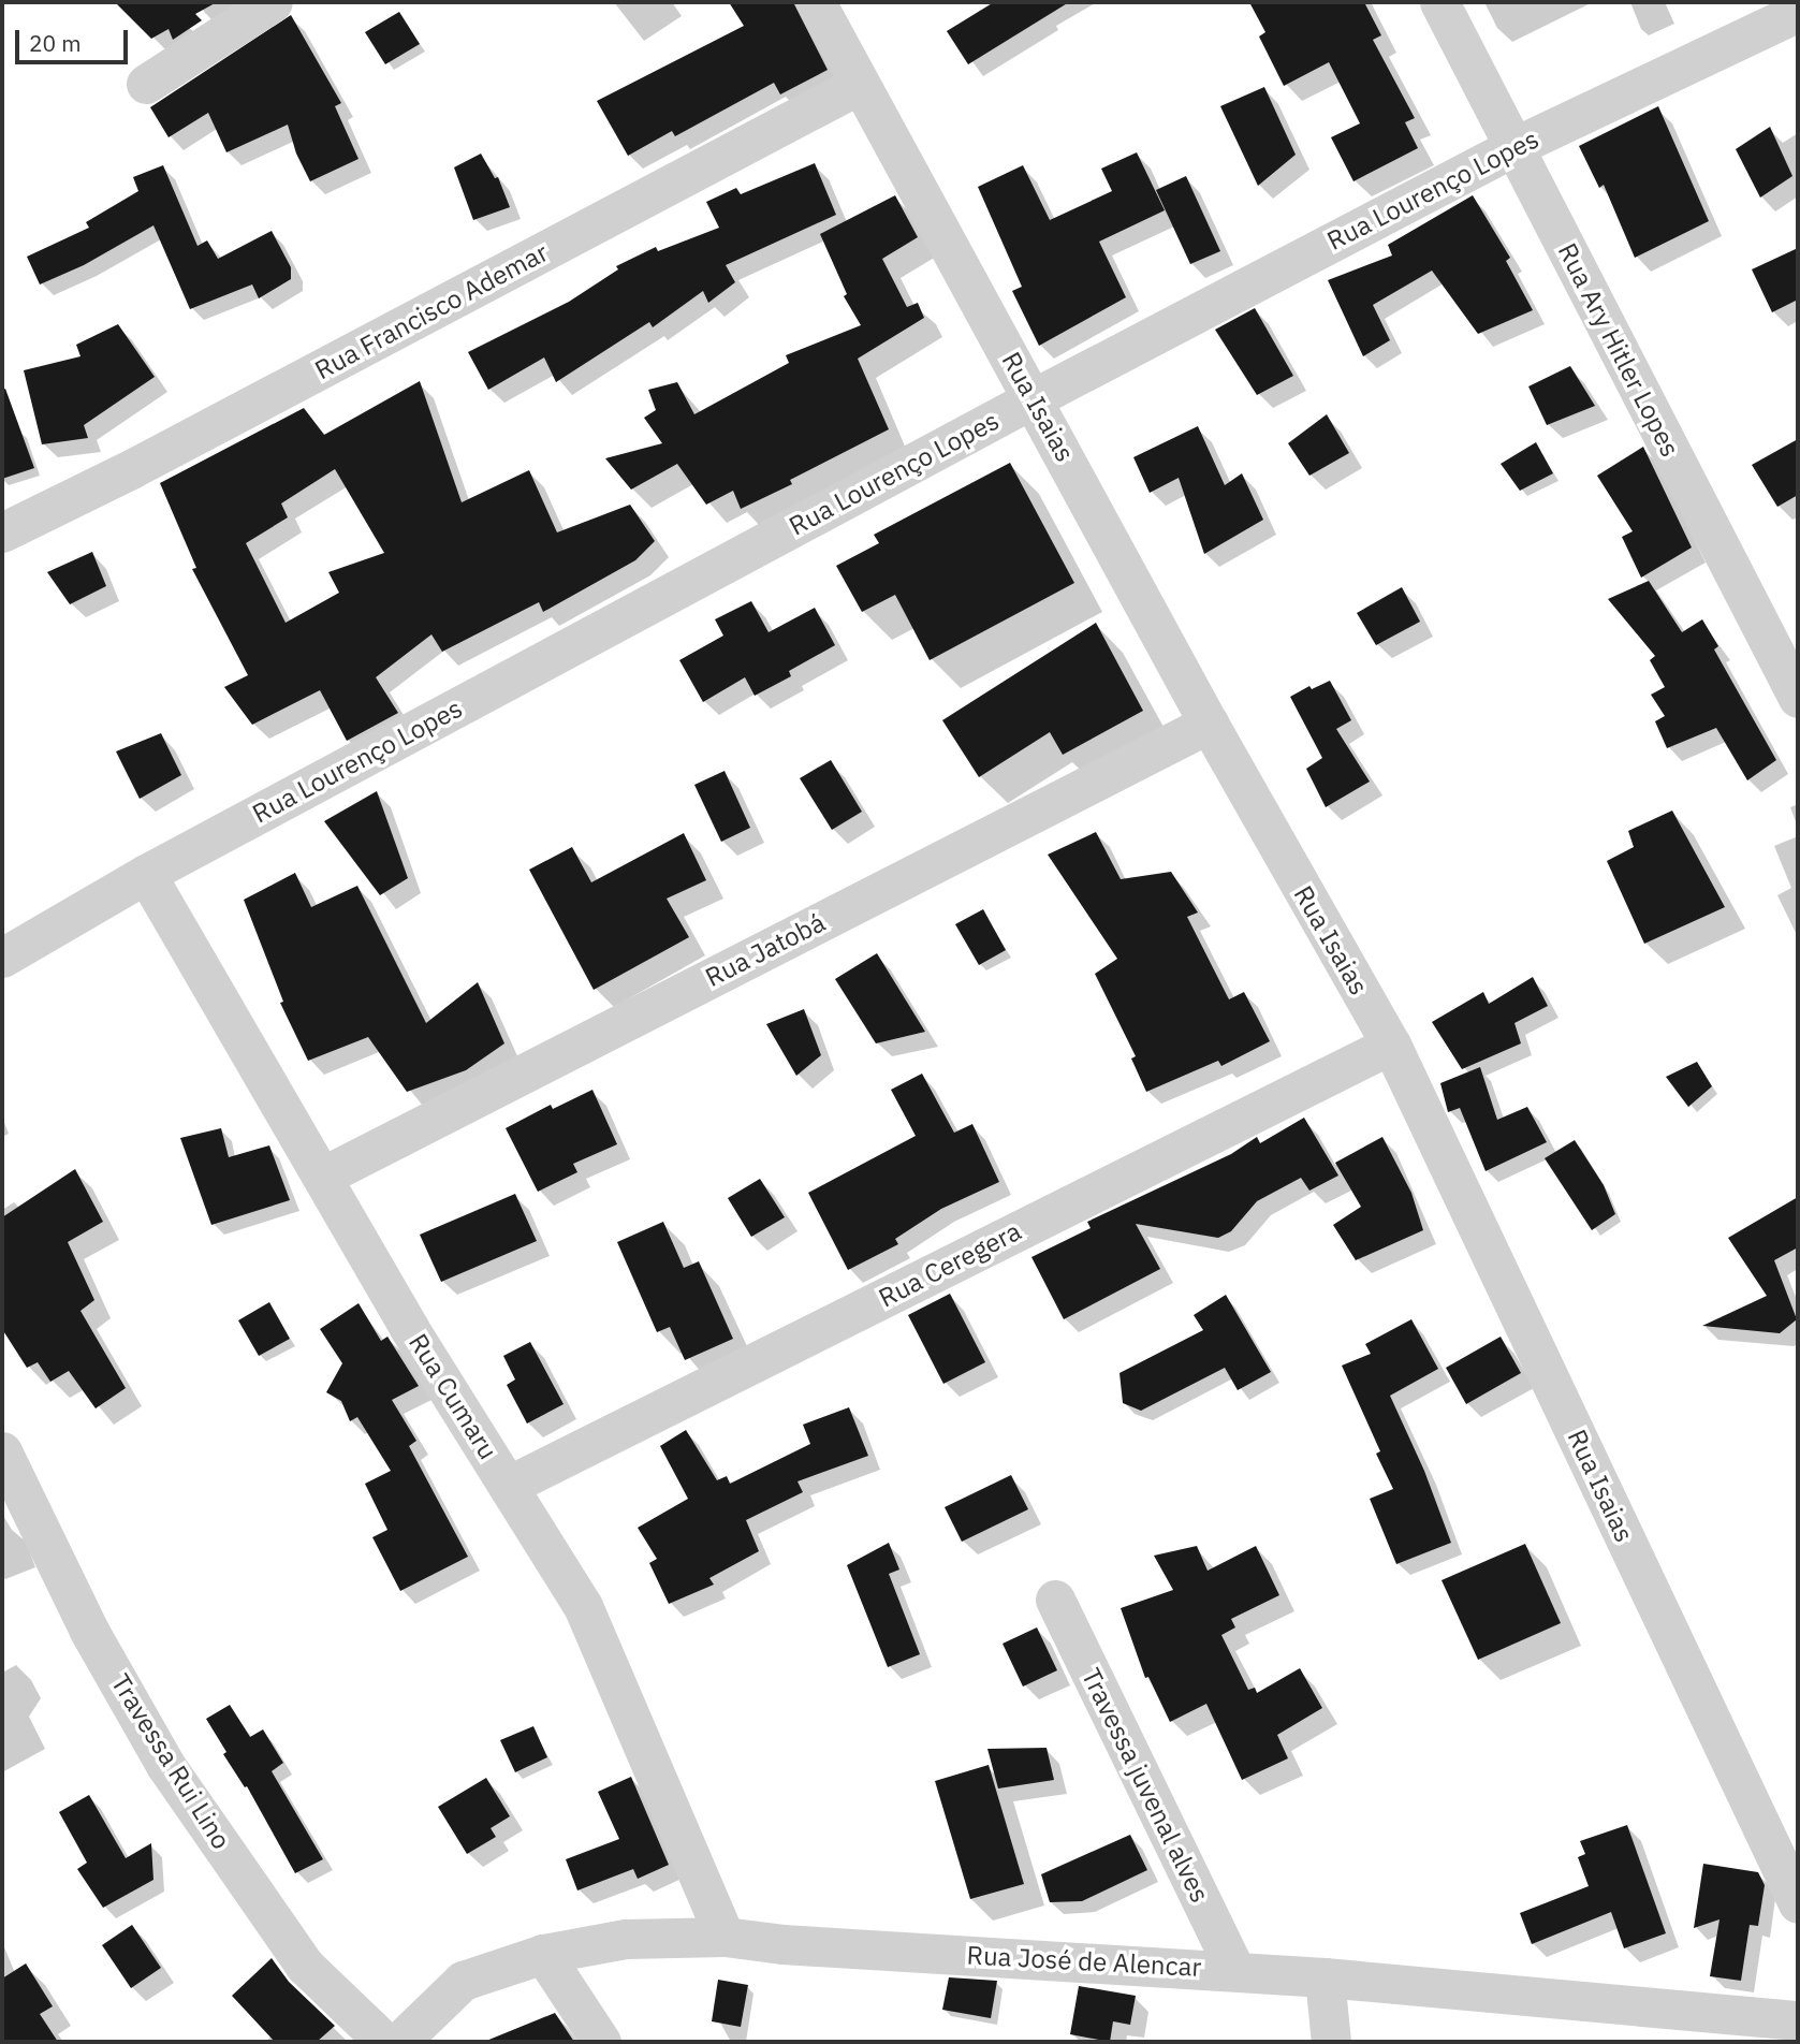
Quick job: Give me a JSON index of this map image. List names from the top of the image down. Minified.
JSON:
{"streets":{"street":["Rua Lourenço Lopes","Rua Francisco Ademar","Rua Ary Hitler Lopes","Rua Isaias","Rua Jatobá","Rua Ceregera","Rua Cumaru","Travessa Rui Lino","Travessa juvenal alves","Rua José de Alencar"]},"crossings":[["Rua Lourenço Lopes","Rua Ary Hitler Lopes"],["Rua Lourenço Lopes","Rua Isaias"],["Rua Lourenço Lopes","Rua Cumaru"],["Rua Francisco Ademar","Rua Isaias"],["Rua Isaias","Rua Jatobá"],["Rua Isaias","Rua Ceregera"],["Rua Jatobá","Rua Cumaru"],["Rua Ceregera","Rua Cumaru"],["Rua Cumaru","Rua José de Alencar"],["Travessa juvenal alves","Rua José de Alencar"]],"scale_bar":"20 m"}
